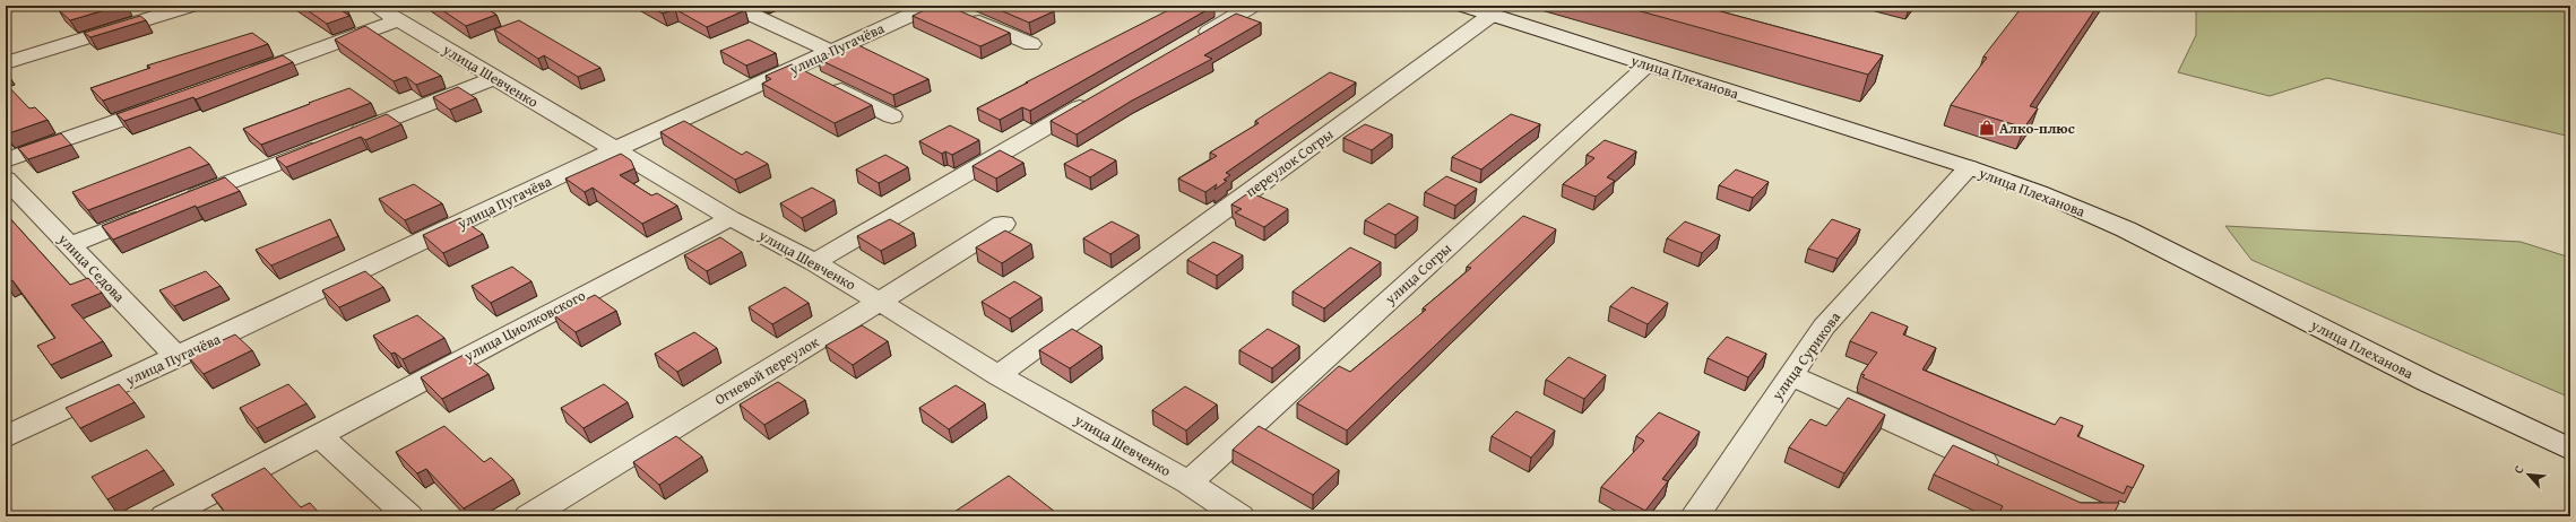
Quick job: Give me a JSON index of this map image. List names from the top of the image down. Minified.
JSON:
{"streets":{"street":["улица Пугачёва","улица Шевченко","улица Плеханова","переулок Согры","улица Седова","улица Согры","улица Циолковского","улица Сурикова","Огневой переулок"]},"crossings":[["улица Пугачёва","улица Шевченко"],["улица Пугачёва","улица Седова"],["улица Шевченко","переулок Согры"],["улица Шевченко","улица Согры"],["улица Шевченко","улица Циолковского"],["улица Шевченко","Огневой переулок"],["улица Плеханова","переулок Согры"],["улица Плеханова","улица Согры"],["улица Плеханова","улица Сурикова"]],"places":{"shop":["Алко-плюс"]},"north":"top left"}
